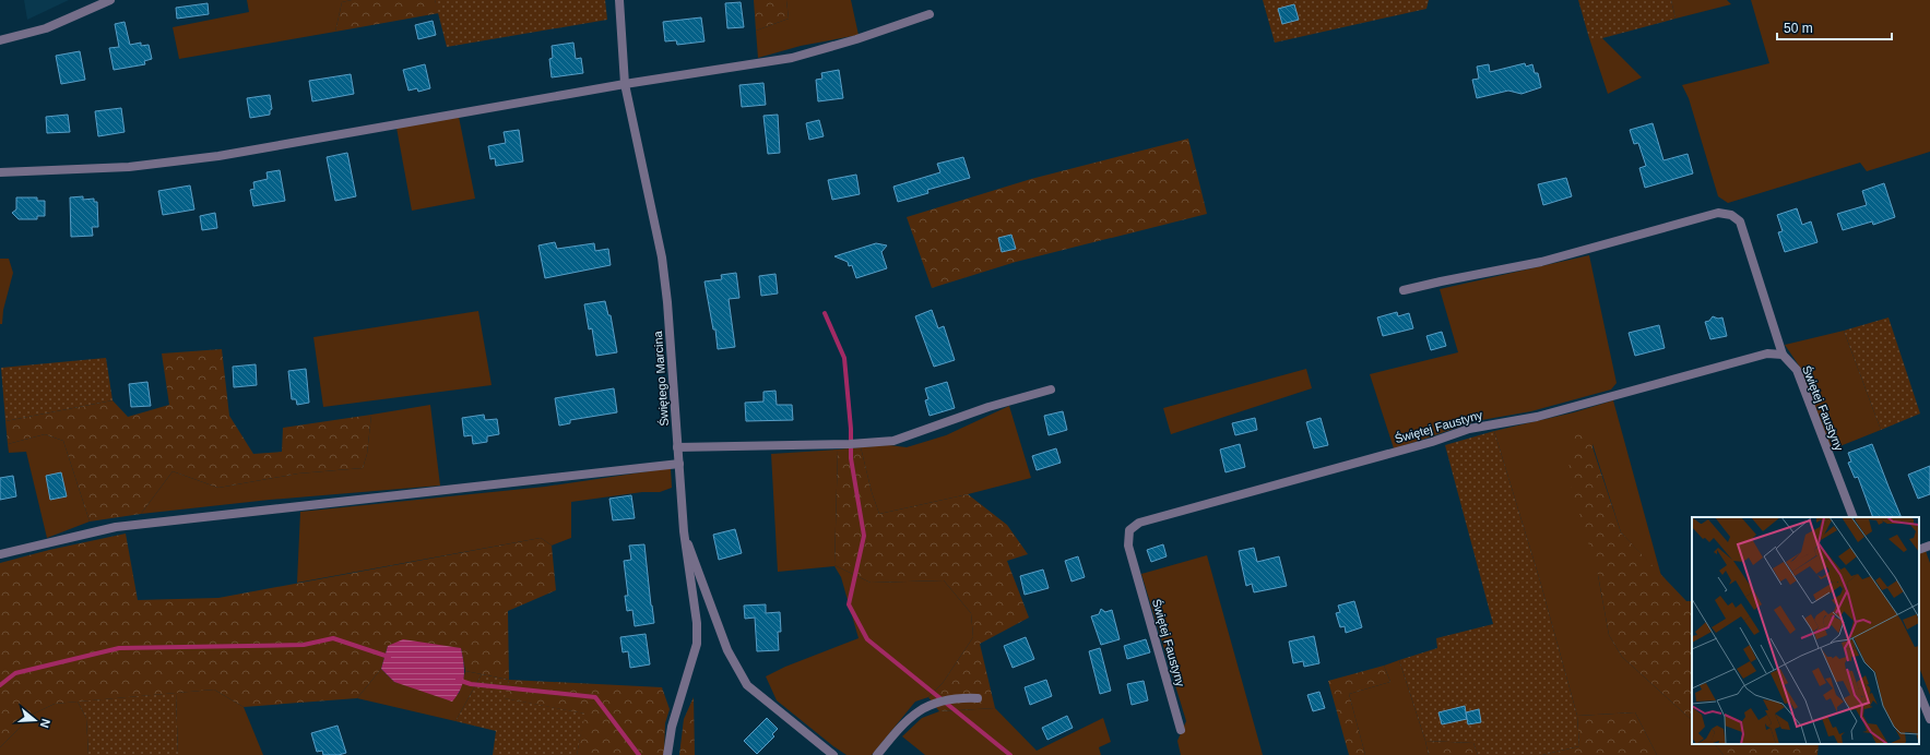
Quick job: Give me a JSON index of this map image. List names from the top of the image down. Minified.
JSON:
{"streets":{"street":["Świętego Marcina","Świętej Faustyny"]},"scale_bar":"50 m","north":"right"}
